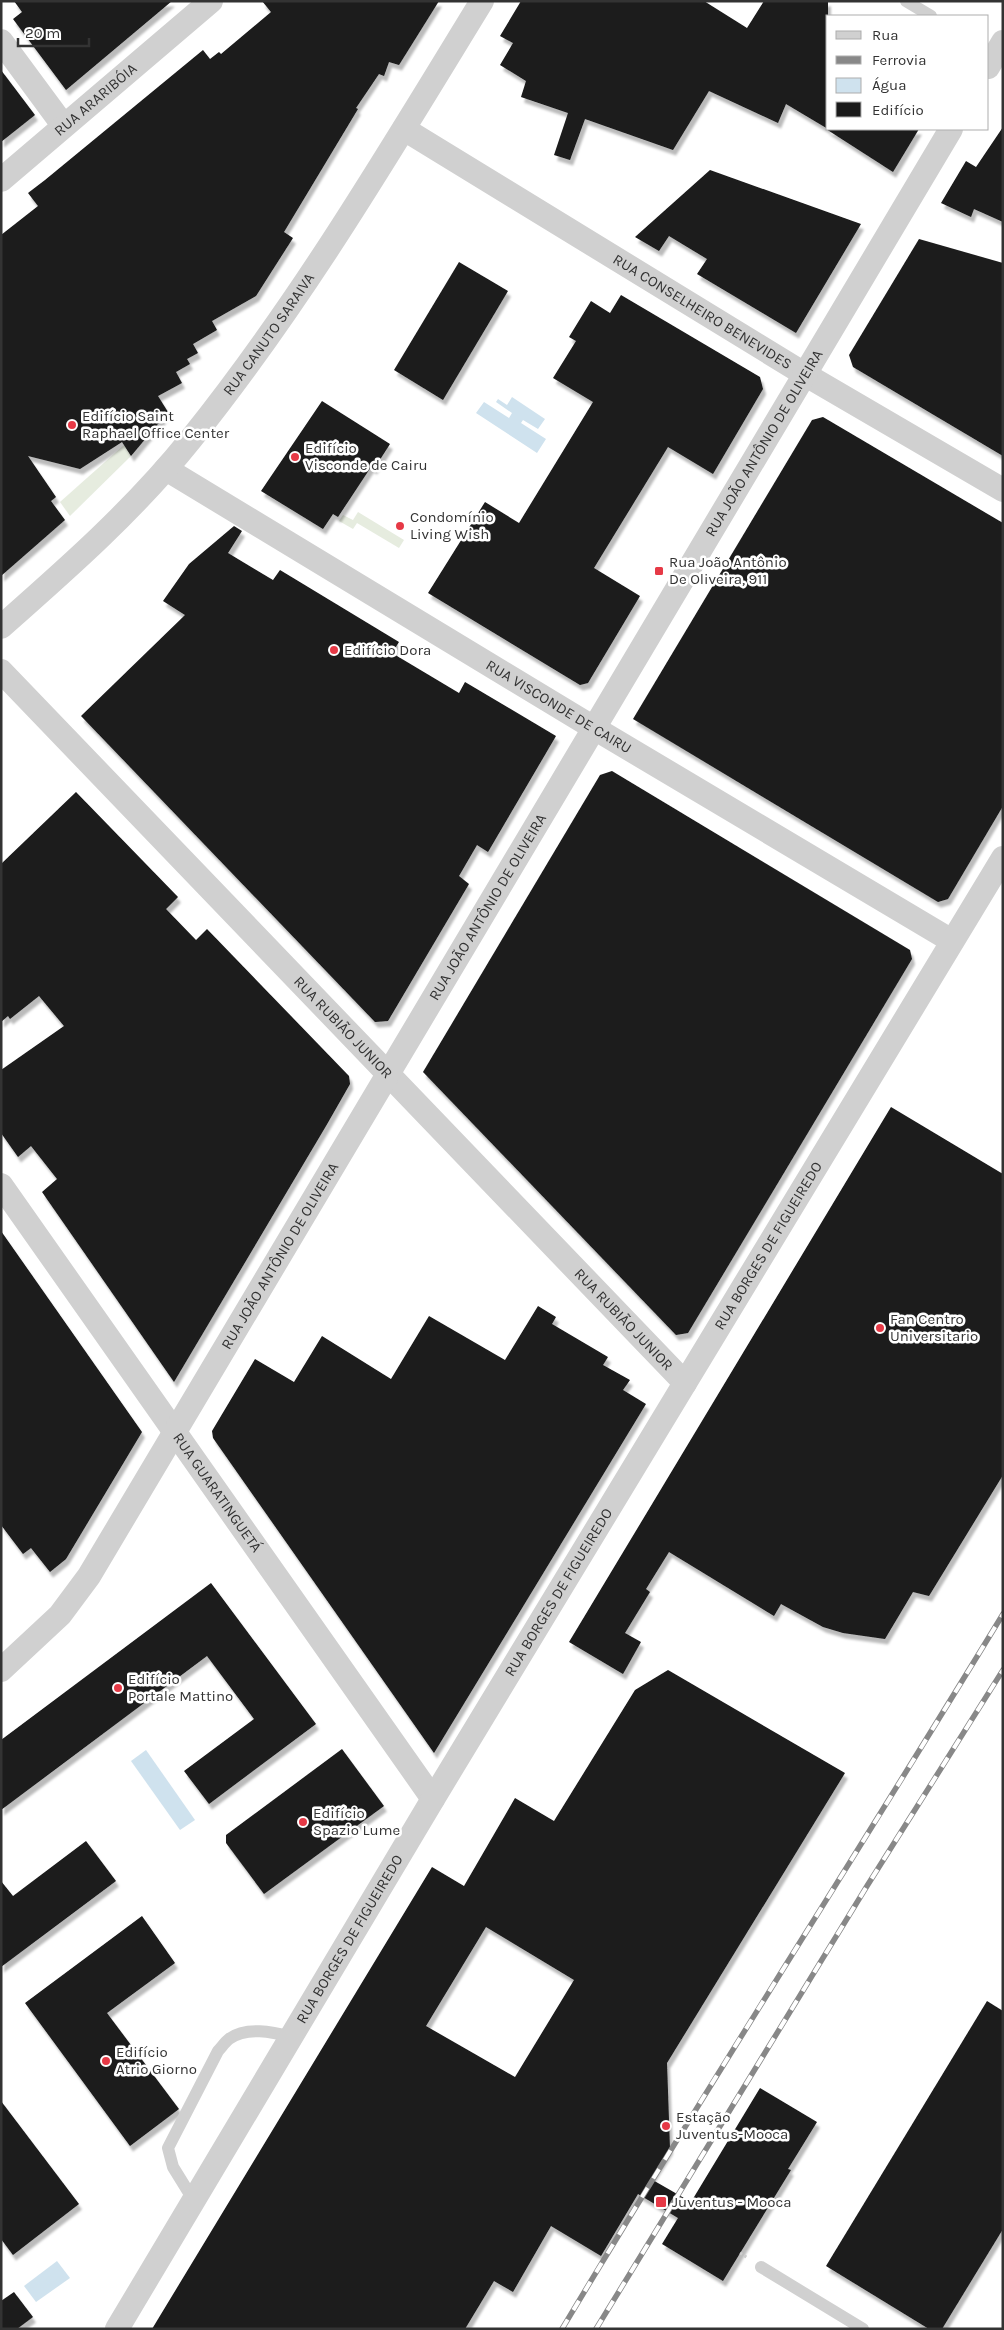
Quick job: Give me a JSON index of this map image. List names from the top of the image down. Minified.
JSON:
{"streets":{"street":["RUA ARARIBÓIA","RUA CONSELHEIRO BENEVIDES","RUA CANUTO SARAIVA","RUA JOÃO ANTÔNIO DE OLIVEIRA","RUA VISCONDE DE CAIRU","RUA RUBIÃO JUNIOR","RUA BORGES DE FIGUEIREDO","RUA GUARATINGUETÁ"]},"crossings":[["RUA CONSELHEIRO BENEVIDES","RUA CANUTO SARAIVA"],["RUA CONSELHEIRO BENEVIDES","RUA JOÃO ANTÔNIO DE OLIVEIRA"],["RUA CANUTO SARAIVA","RUA VISCONDE DE CAIRU"],["RUA JOÃO ANTÔNIO DE OLIVEIRA","RUA VISCONDE DE CAIRU"],["RUA JOÃO ANTÔNIO DE OLIVEIRA","RUA RUBIÃO JUNIOR"],["RUA JOÃO ANTÔNIO DE OLIVEIRA","RUA GUARATINGUETÁ"],["RUA VISCONDE DE CAIRU","RUA BORGES DE FIGUEIREDO"],["RUA RUBIÃO JUNIOR","RUA BORGES DE FIGUEIREDO"],["RUA BORGES DE FIGUEIREDO","RUA GUARATINGUETÁ"]],"places":{"other":["Edifício Saint Raphael Office Center","Edifício Visconde de Cairu","Condomínio Living Wish","Edifício Dora","Fan Centro Universitario","Edifício Portale Mattino","Edifício Spazio Lume","Edifício Atrio Giorno","Estação Juventus-Mooca"],"transit":["Rua João Antônio De Oliveira, 911","Juventus - Mooca"]},"legend":["Rua","Ferrovia","Água","Edifício"],"scale_bar":"20 m"}
